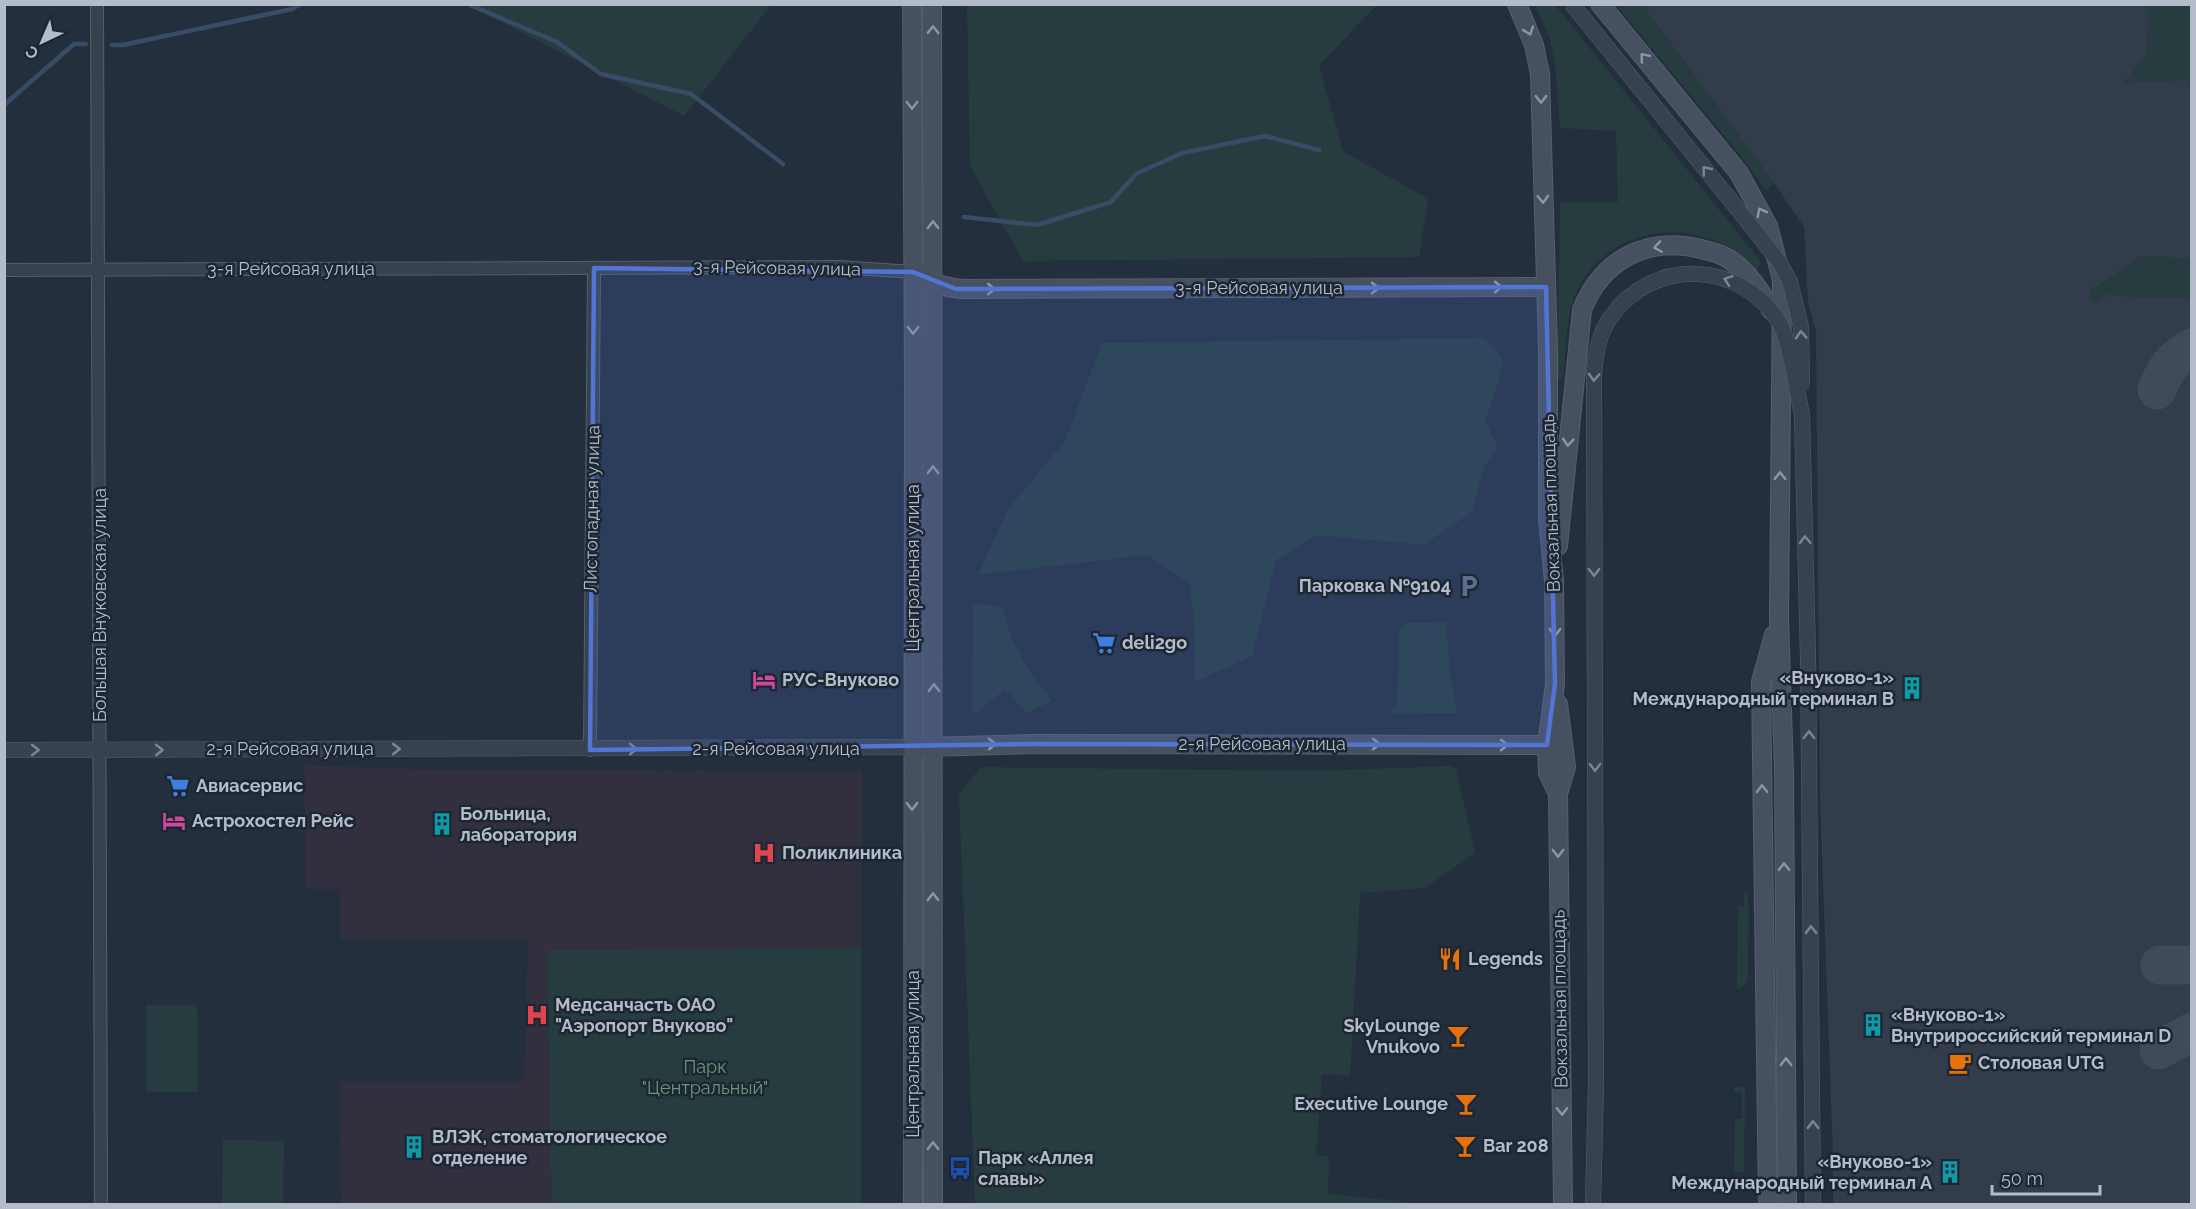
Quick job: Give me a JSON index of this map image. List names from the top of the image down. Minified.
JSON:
{"streets":{"main road":["3-я Рейсовая улица","Вокзальная площадь","Центральная улица","2-я Рейсовая улица"],"street":["Листопадная улица","Большая Внуковская улица"]},"crossings":[["3-я Рейсовая улица","Вокзальная площадь"],["3-я Рейсовая улица","Листопадная улица"],["3-я Рейсовая улица","Центральная улица"],["3-я Рейсовая улица","Большая Внуковская улица"],["Вокзальная площадь","2-я Рейсовая улица"],["Листопадная улица","2-я Рейсовая улица"],["Центральная улица","2-я Рейсовая улица"],["Большая Внуковская улица","2-я Рейсовая улица"]],"one_way":["3-я Рейсовая улица","Вокзальная площадь","2-я Рейсовая улица"],"parks":["Парк \"Центральный\""],"places":{"parking":["Парковка №9104"],"supermarket":["deli2go","Авиасервис"],"hotel":["РУС-Внуково","Астрохостел Рейс"],"building":["«Внуково-1» Международный терминал B","Больница, лаборатория","«Внуково-1» Внутрироссийский терминал D","ВЛЭК, стоматологическое отделение","«Внуково-1» Международный терминал А"],"hospital":["Поликлиника","Медсанчасть ОАО \"Аэропорт Внуково\""],"restaurant":["Legends"],"bar":["SkyLounge Vnukovo","Executive Lounge","Bar 208"],"cafe":["Столовая UTG"],"bus stop":["Парк «Аллея славы»"]},"scale_bar":"50 m","north":"bottom left"}
